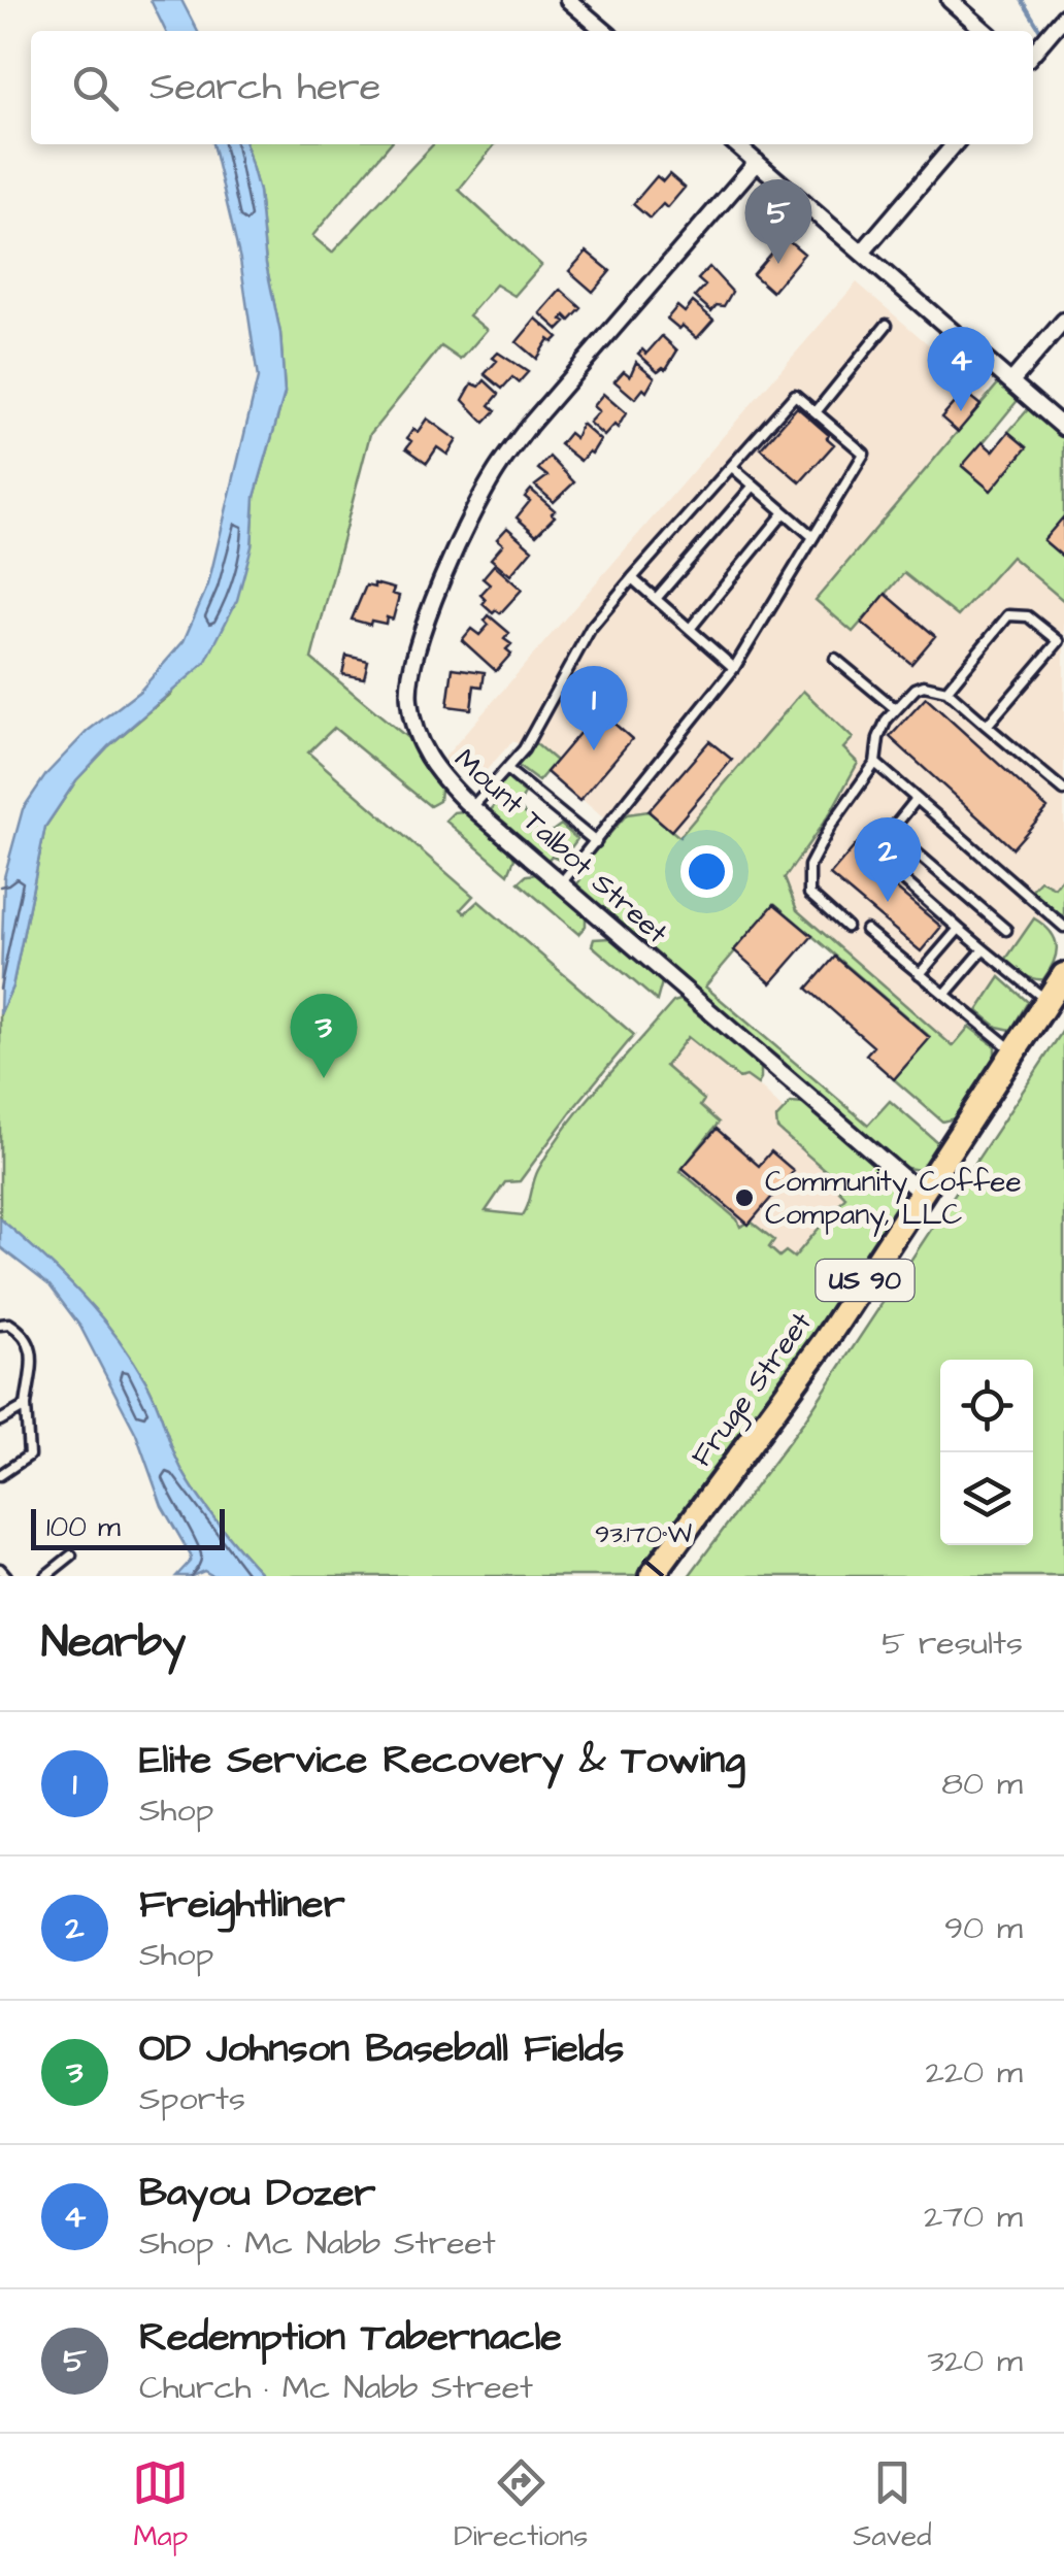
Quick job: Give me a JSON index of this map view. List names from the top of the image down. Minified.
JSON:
{"streets":{"main road":["US 90","Fruge Street"],"street":["Mount Talbot Street"]},"crossings":[["Mount Talbot Street","Fruge Street"]],"places":["Community Coffee Company, LLC"],"scale_bar":"100 m","page":{"search":"Search here","pins":["5","4","1","2","3"],"scale":"100 m","heading":["Nearby","5 results"],"list":[{"mark":"1","name":"Elite Service Recovery & Towing","note":"Shop","value":"80 m"},{"mark":"2","name":"Freightliner","note":"Shop","value":"90 m"},{"mark":"3","name":"OD Johnson Baseball Fields","note":"Sports","value":"220 m"},{"mark":"4","name":"Bayou Dozer","note":"Shop · Mc Nabb Street","value":"270 m"},{"mark":"5","name":"Redemption Tabernacle","note":"Church · Mc Nabb Street","value":"320 m"}],"nav":["Map","Directions","Saved"]},"coordinates":["93.170°W"]}
